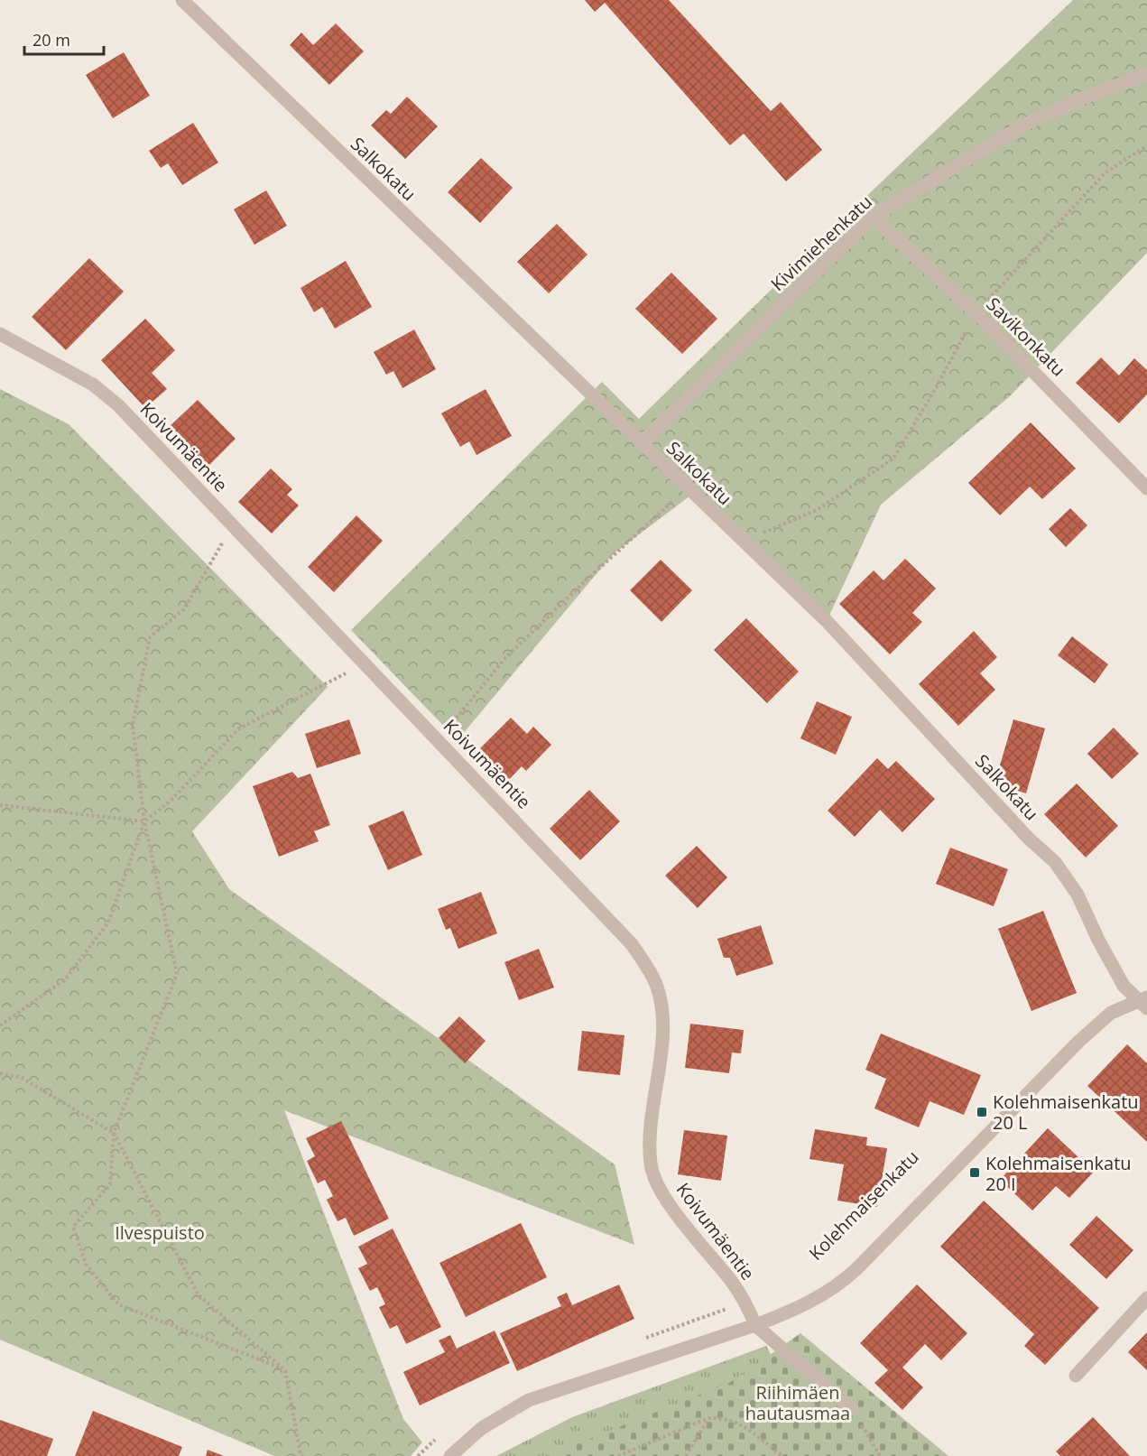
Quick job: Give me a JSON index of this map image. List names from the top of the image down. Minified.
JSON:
{"streets":{"street":["Salkokatu","Kivimiehenkatu","Savikonkatu","Koivumäentie"]},"crossings":[["Salkokatu","Kivimiehenkatu"],["Kivimiehenkatu","Savikonkatu"]],"parks":["Ilvespuisto","Riihimäen hautausmaa"],"places":{"transit":["Kolehmaisenkatu 20 L","Kolehmaisenkatu 20 I"]},"scale_bar":"20 m"}
